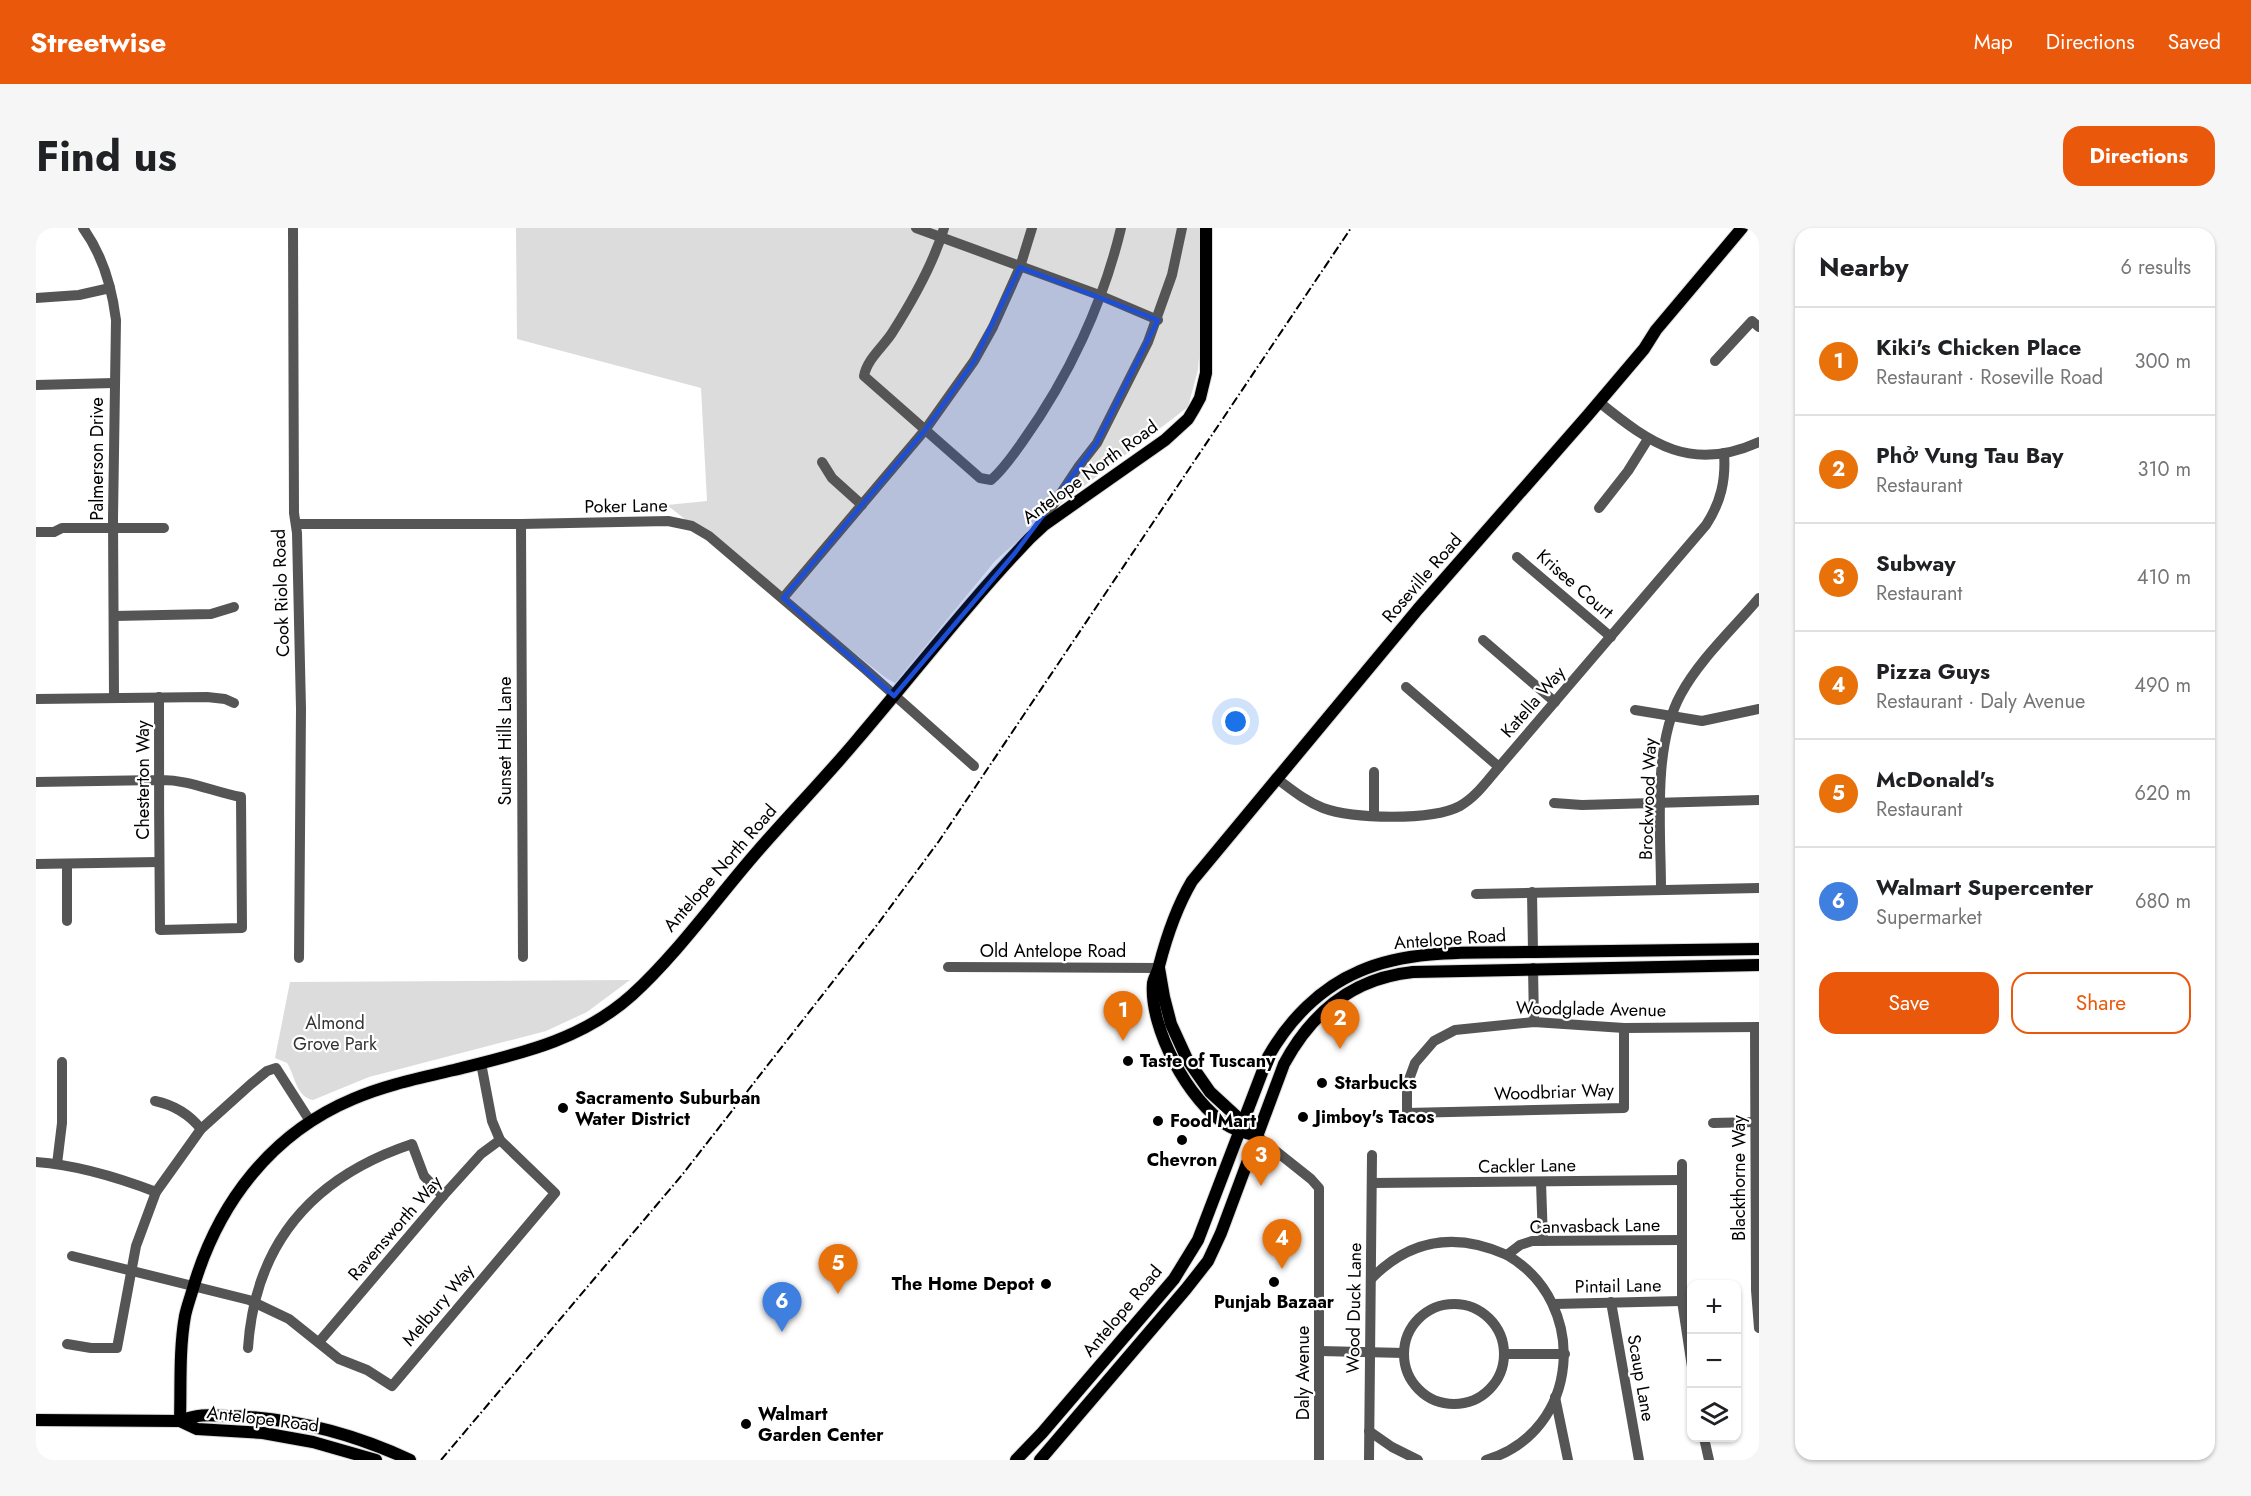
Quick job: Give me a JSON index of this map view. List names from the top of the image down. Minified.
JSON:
{"streets":{"main road":["Antelope North Road","Roseville Road","Antelope Road"],"street":["Palmerson Drive","Poker Lane","Krisee Court","Cook Riolo Road","Katella Way","Sunset Hills Lane","Chesterton Way","Brockwood Way","Old Antelope Road","Woodglade Avenue","Woodbriar Way","Cackler Lane","Blackthorne Way","Canvasback Lane","Ravensworth Way","Pintail Lane","Melbury Way","Wood Duck Lane","Daly Avenue","Scaup Lane"]},"crossings":[["Antelope North Road","Poker Lane"],["Antelope North Road","Antelope Road"],["Antelope North Road","Melbury Way"],["Poker Lane","Cook Riolo Road"],["Poker Lane","Sunset Hills Lane"],["Roseville Road","Katella Way"],["Roseville Road","Antelope Road"],["Roseville Road","Old Antelope Road"],["Roseville Road","Daly Avenue"],["Krisee Court","Katella Way"],["Antelope Road","Daly Avenue"],["Woodglade Avenue","Woodbriar Way"],["Woodglade Avenue","Blackthorne Way"],["Cackler Lane","Wood Duck Lane"],["Ravensworth Way","Melbury Way"],["Pintail Lane","Scaup Lane"]],"parks":["Almond Grove Park"],"places":["Taste of Tuscany","Starbucks","Sacramento Suburban Water District","Jimboy's Tacos","Food Mart","Chevron","Punjab Bazaar","The Home Depot","Walmart Garden Center"],"page":{"header":"Streetwise","nav":["Map","Directions","Saved"],"title":"Find us","buttons":["Directions",["Save","Share"]],"heading":["Nearby","6 results"],"list":[{"mark":"1","name":"Kiki's Chicken Place","note":"Restaurant · Roseville Road","value":"300 m"},{"mark":"2","name":"Phở Vung Tau Bay","note":"Restaurant","value":"310 m"},{"mark":"3","name":"Subway","note":"Restaurant","value":"410 m"},{"mark":"4","name":"Pizza Guys","note":"Restaurant · Daly Avenue","value":"490 m"},{"mark":"5","name":"McDonald's","note":"Restaurant","value":"620 m"},{"mark":"6","name":"Walmart Supercenter","note":"Supermarket","value":"680 m"}],"pins":["1","2","3","4","5","6"],"map_buttons":["+","−"]}}
